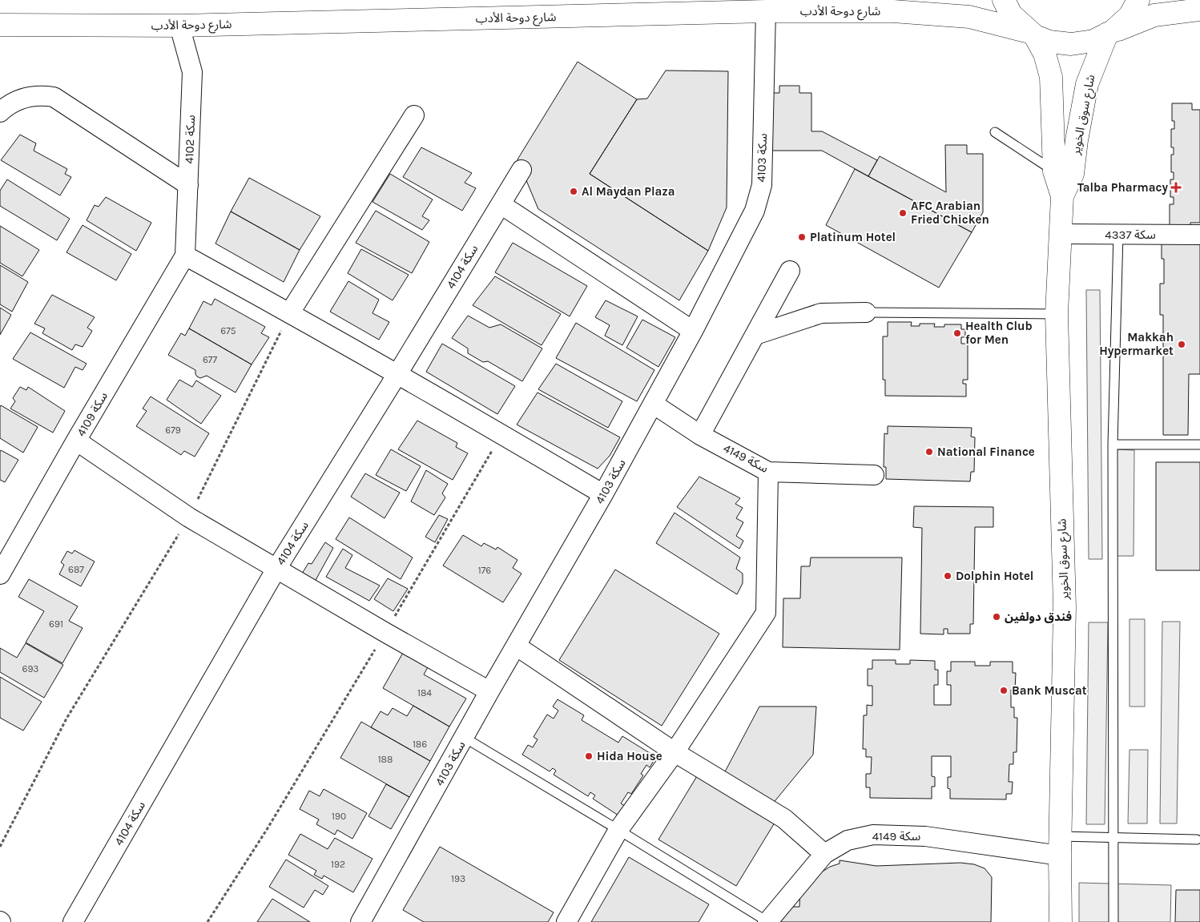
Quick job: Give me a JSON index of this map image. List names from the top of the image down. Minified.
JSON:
{"streets":{"main road":["شارع دوحة الأدب","شارع سوق الخوير"],"street":["سكة 4102","سكة 4103","سكة 4337","سكة 4104","سكة 4109","سكة 4149"]},"crossings":[["شارع دوحة الأدب","شارع سوق الخوير"],["شارع دوحة الأدب","سكة 4102"],["شارع دوحة الأدب","سكة 4103"],["شارع سوق الخوير","سكة 4337"],["شارع سوق الخوير","سكة 4149"],["سكة 4102","سكة 4109"],["سكة 4103","سكة 4149"]],"places":{"health":["Talba Pharmacy"],"other":["Al Maydan Plaza","AFC Arabian Fried Chicken","Platinum Hotel","Health Club for Men","Makkah Hypermarket","National Finance","Dolphin Hotel","فندق دولفين","Bank Muscat","Hida House"]},"house_numbers":["675","677","679","687","176","691","693","184","186","188","190","192","193"]}
